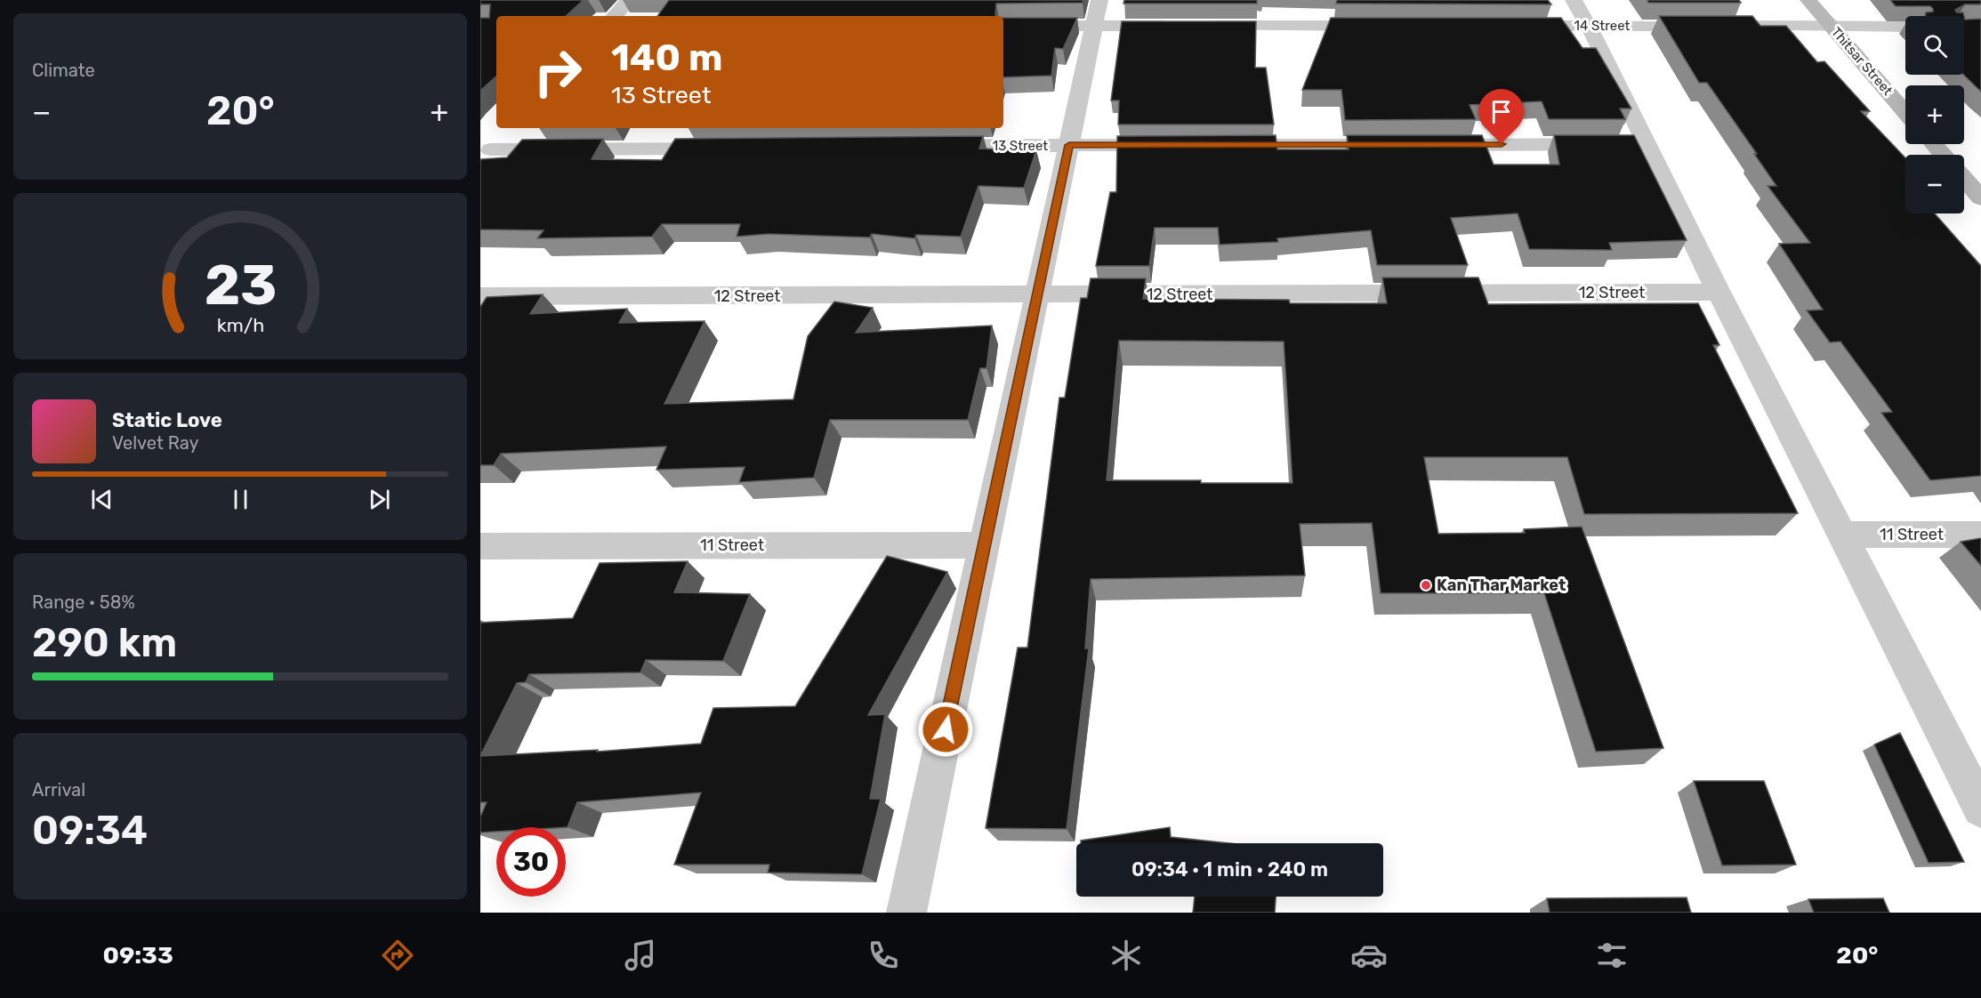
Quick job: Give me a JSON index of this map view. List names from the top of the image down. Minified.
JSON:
{"streets":{"street":["14 Street","Thitsar Street","13 Street","12 Street","11 Street"]},"crossings":[["14 Street","Thitsar Street"]],"places":["Kan Thar Market"],"page":{"tile":["Climate",["Range · 58%","290 km"],["Arrival","09:34"]],"map_buttons":["+","−"],"turn":["140 m","13 Street"],"heat":["−","20°","+"],"song":["Static Love","Velvet Ray"],"limit":"30","trip":"09:34 · 1 min · 240 m","tabs":["09:33","20°"],"gauge":["23","km/h"]}}
